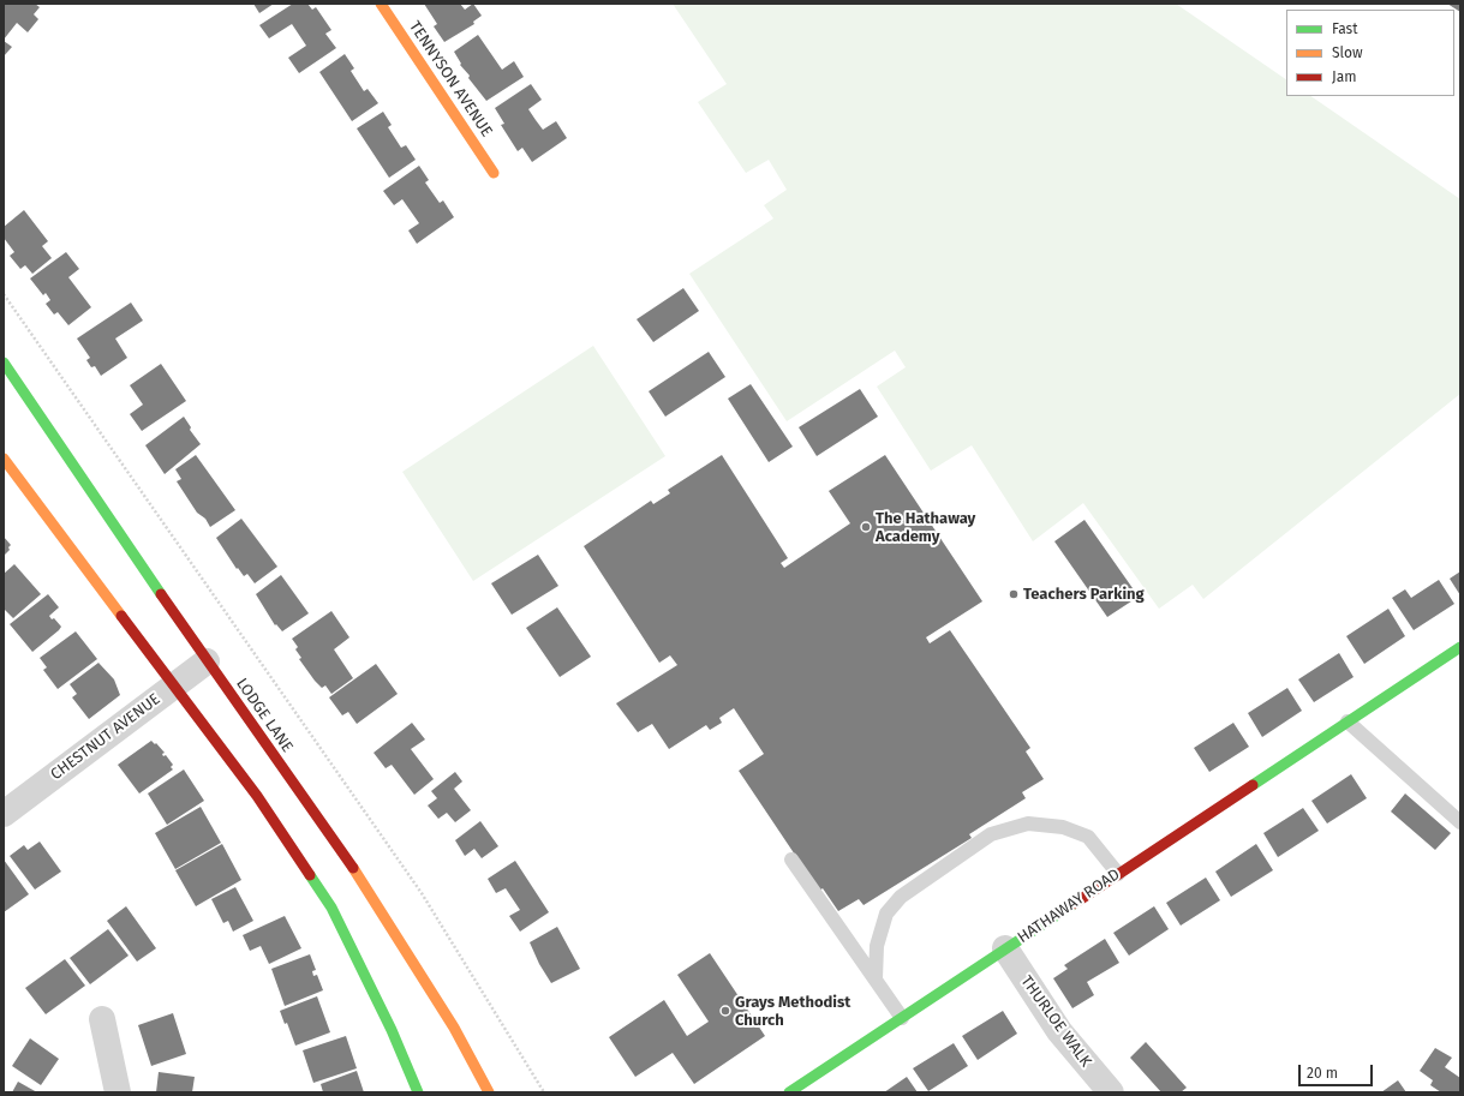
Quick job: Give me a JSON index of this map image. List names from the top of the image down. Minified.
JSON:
{"streets":{"street":["TENNYSON AVENUE","LODGE LANE","CHESTNUT AVENUE","HATHAWAY ROAD","THURLOE WALK"]},"crossings":[["LODGE LANE","CHESTNUT AVENUE"],["HATHAWAY ROAD","THURLOE WALK"]],"places":["The Hathaway Academy","Teachers Parking","Grays Methodist Church"],"legend":["Fast","Slow","Jam"],"scale_bar":"20 m"}
